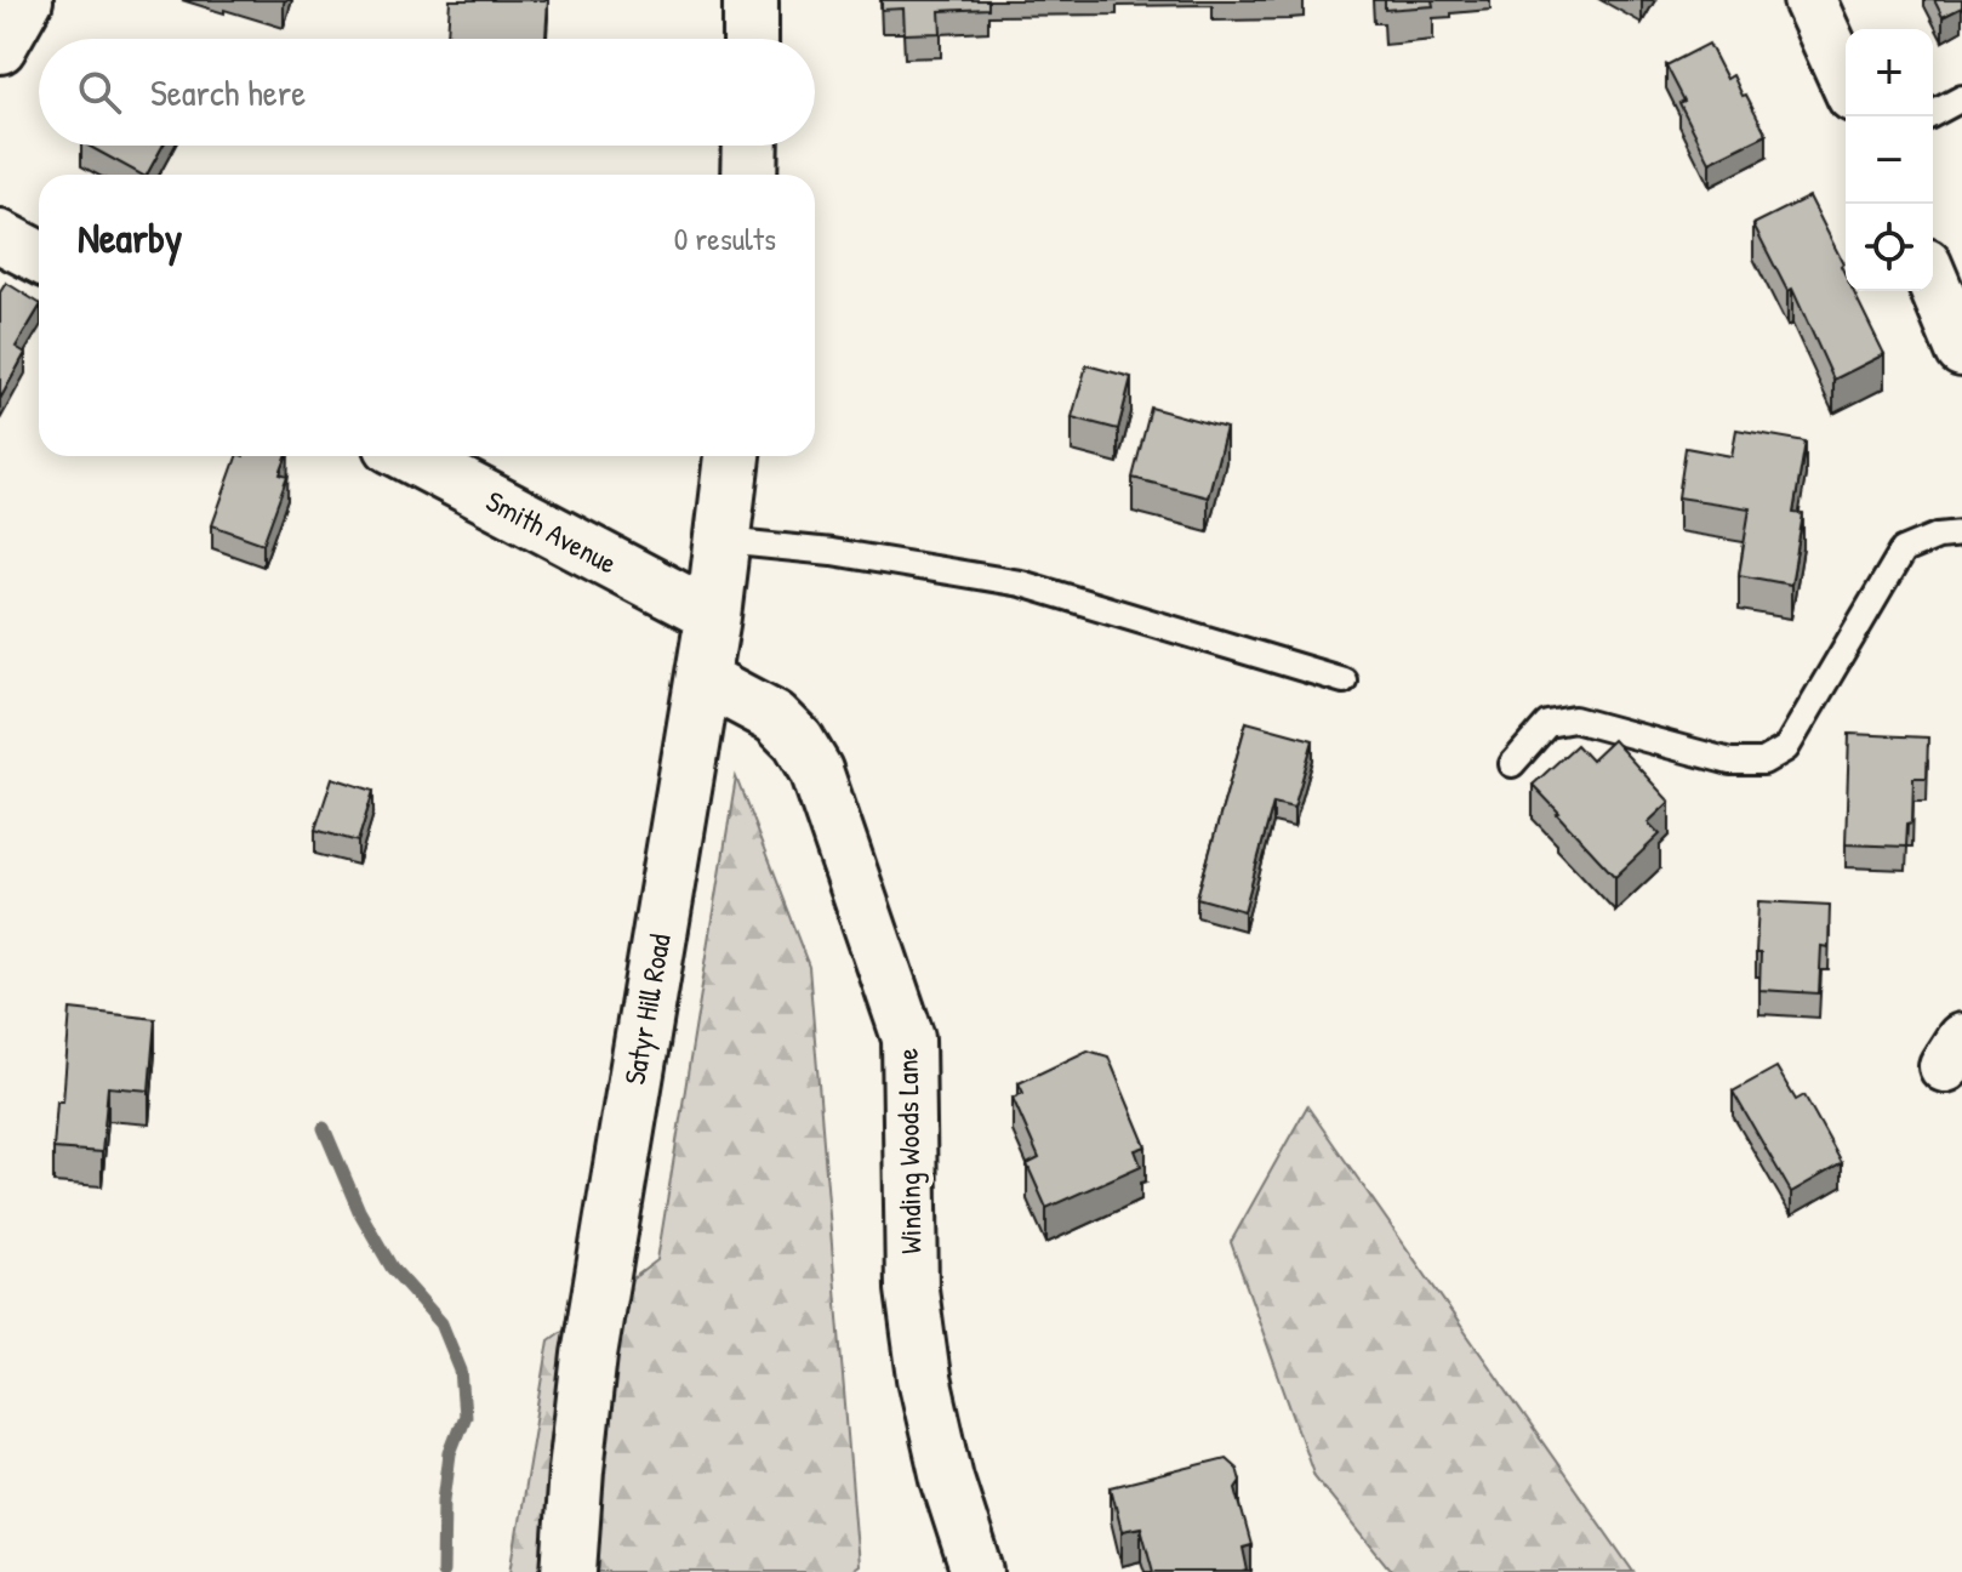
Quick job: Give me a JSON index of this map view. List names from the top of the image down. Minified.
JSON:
{"streets":{"street":["Smith Avenue","Satyr Hill Road","Winding Woods Lane"]},"crossings":[["Smith Avenue","Satyr Hill Road"],["Satyr Hill Road","Winding Woods Lane"]],"page":{"map_buttons":["+","−"],"search":"Search here","heading":["Nearby","0 results"]}}
